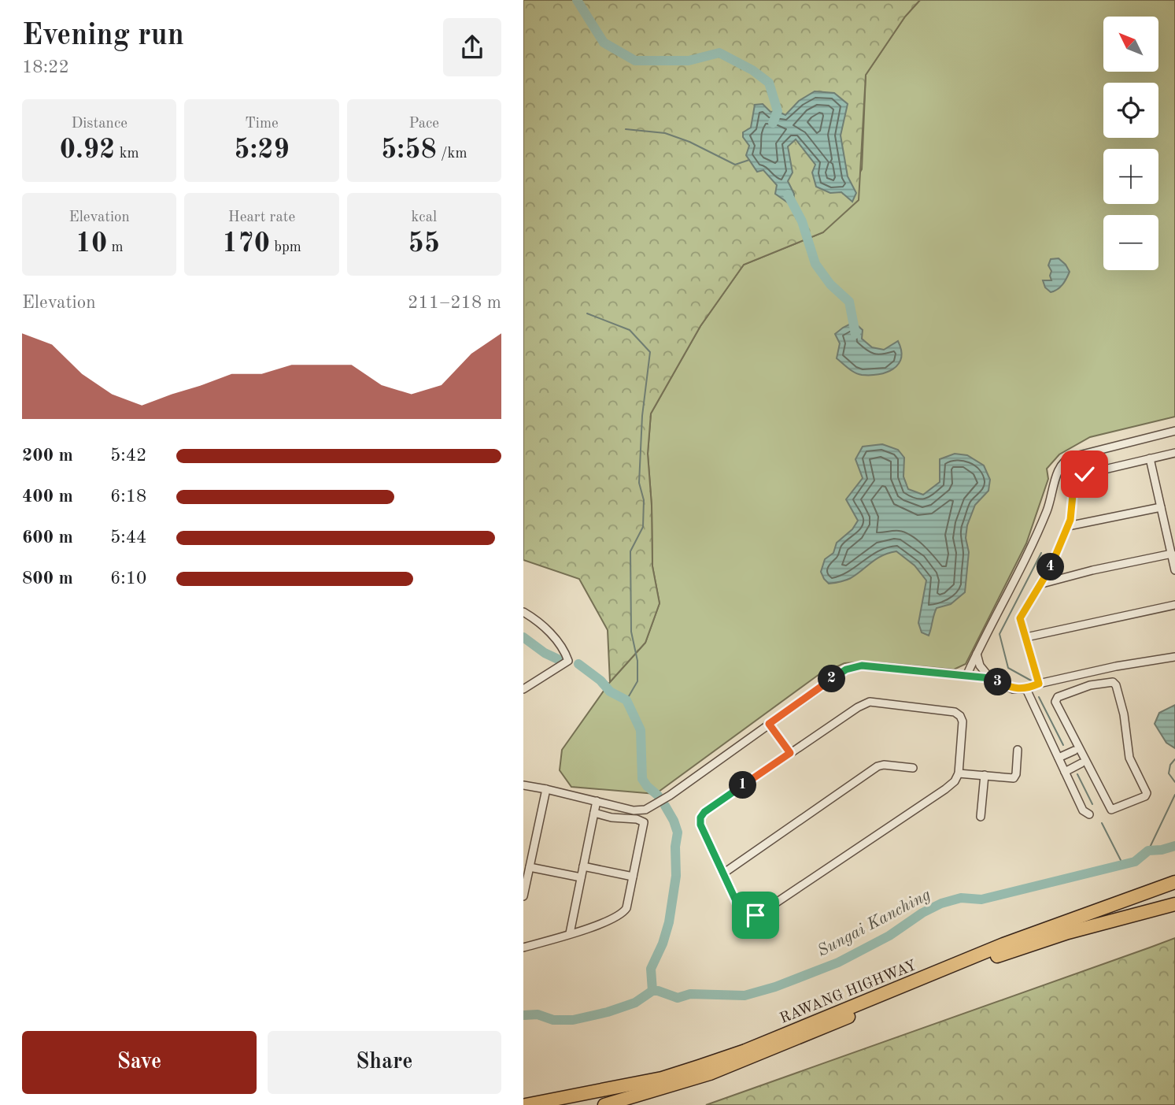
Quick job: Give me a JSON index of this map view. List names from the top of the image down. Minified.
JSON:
{"streets":{"highway":["RAWANG HIGHWAY"]},"water":["Sungai Kanching"],"north":"top left","page":{"heading":["Evening run","18:22"],"map_buttons":["+","−"],"stats":[["Distance","0.92 km"],["Time","5:29"],["Pace","5:58 /km"],["Elevation","10 m"],["Heart rate","170 bpm"],["kcal","55"]],"chart":["Elevation","211–218 m"],"list":[{"name":"200 m","note":"5:42"},{"name":"400 m","note":"6:18"},{"name":"600 m","note":"5:44"},{"name":"800 m","note":"6:10"}],"pins":["4","2","3","1"],"buttons":["Save","Share"]}}
